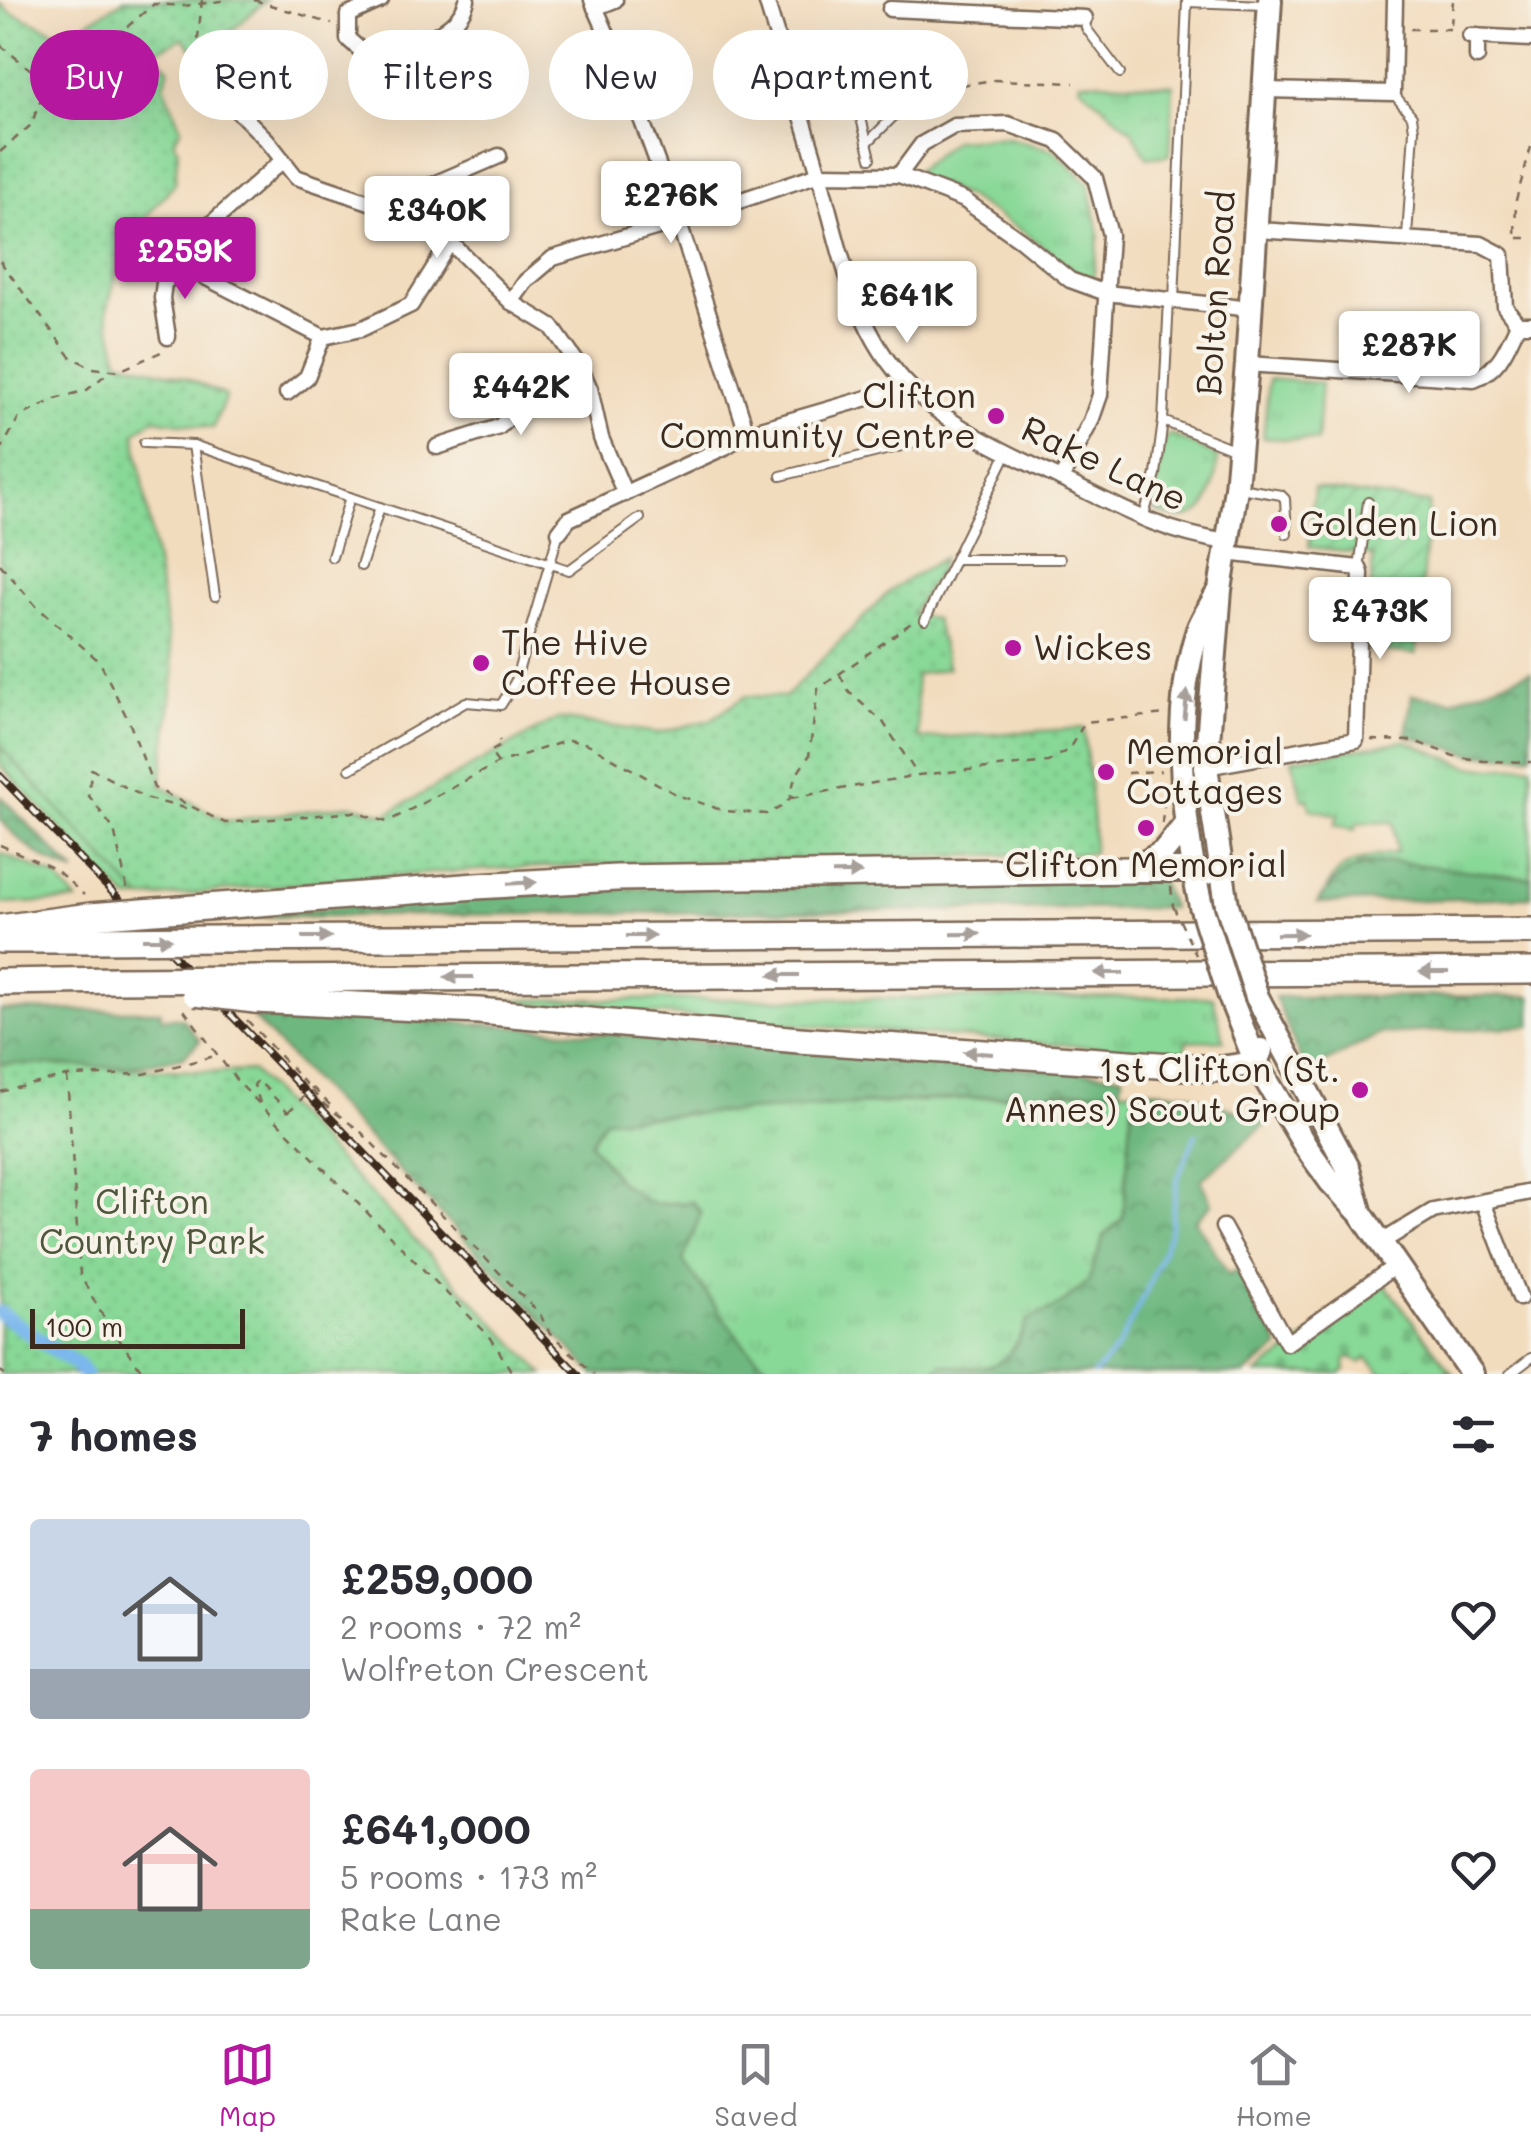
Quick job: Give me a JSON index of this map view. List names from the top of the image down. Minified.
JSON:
{"streets":{"main road":["Bolton Road"],"street":["Rake Lane"]},"crossings":[["Bolton Road","Rake Lane"]],"parks":["Clifton Country Park"],"places":["Clifton Community Centre","Golden Lion","Wickes","The Hive Coffee House","Memorial Cottages","Clifton Memorial","1st Clifton (St. Annes) Scout Group"],"scale_bar":"100 m","page":{"chip":["Buy","Rent","Filters","New","Apartment"],"price":["£276K","£340K","£259K","£641K","£287K","£442K","£473K"],"scale":"100 m","heading":"7 homes","list":[{"name":"£259,000","note":"2 rooms · 72 m² · Wolfreton Crescent"},{"name":"£641,000","note":"5 rooms · 173 m² · Rake Lane"}],"tabs":["Map","Saved","Home"]}}
